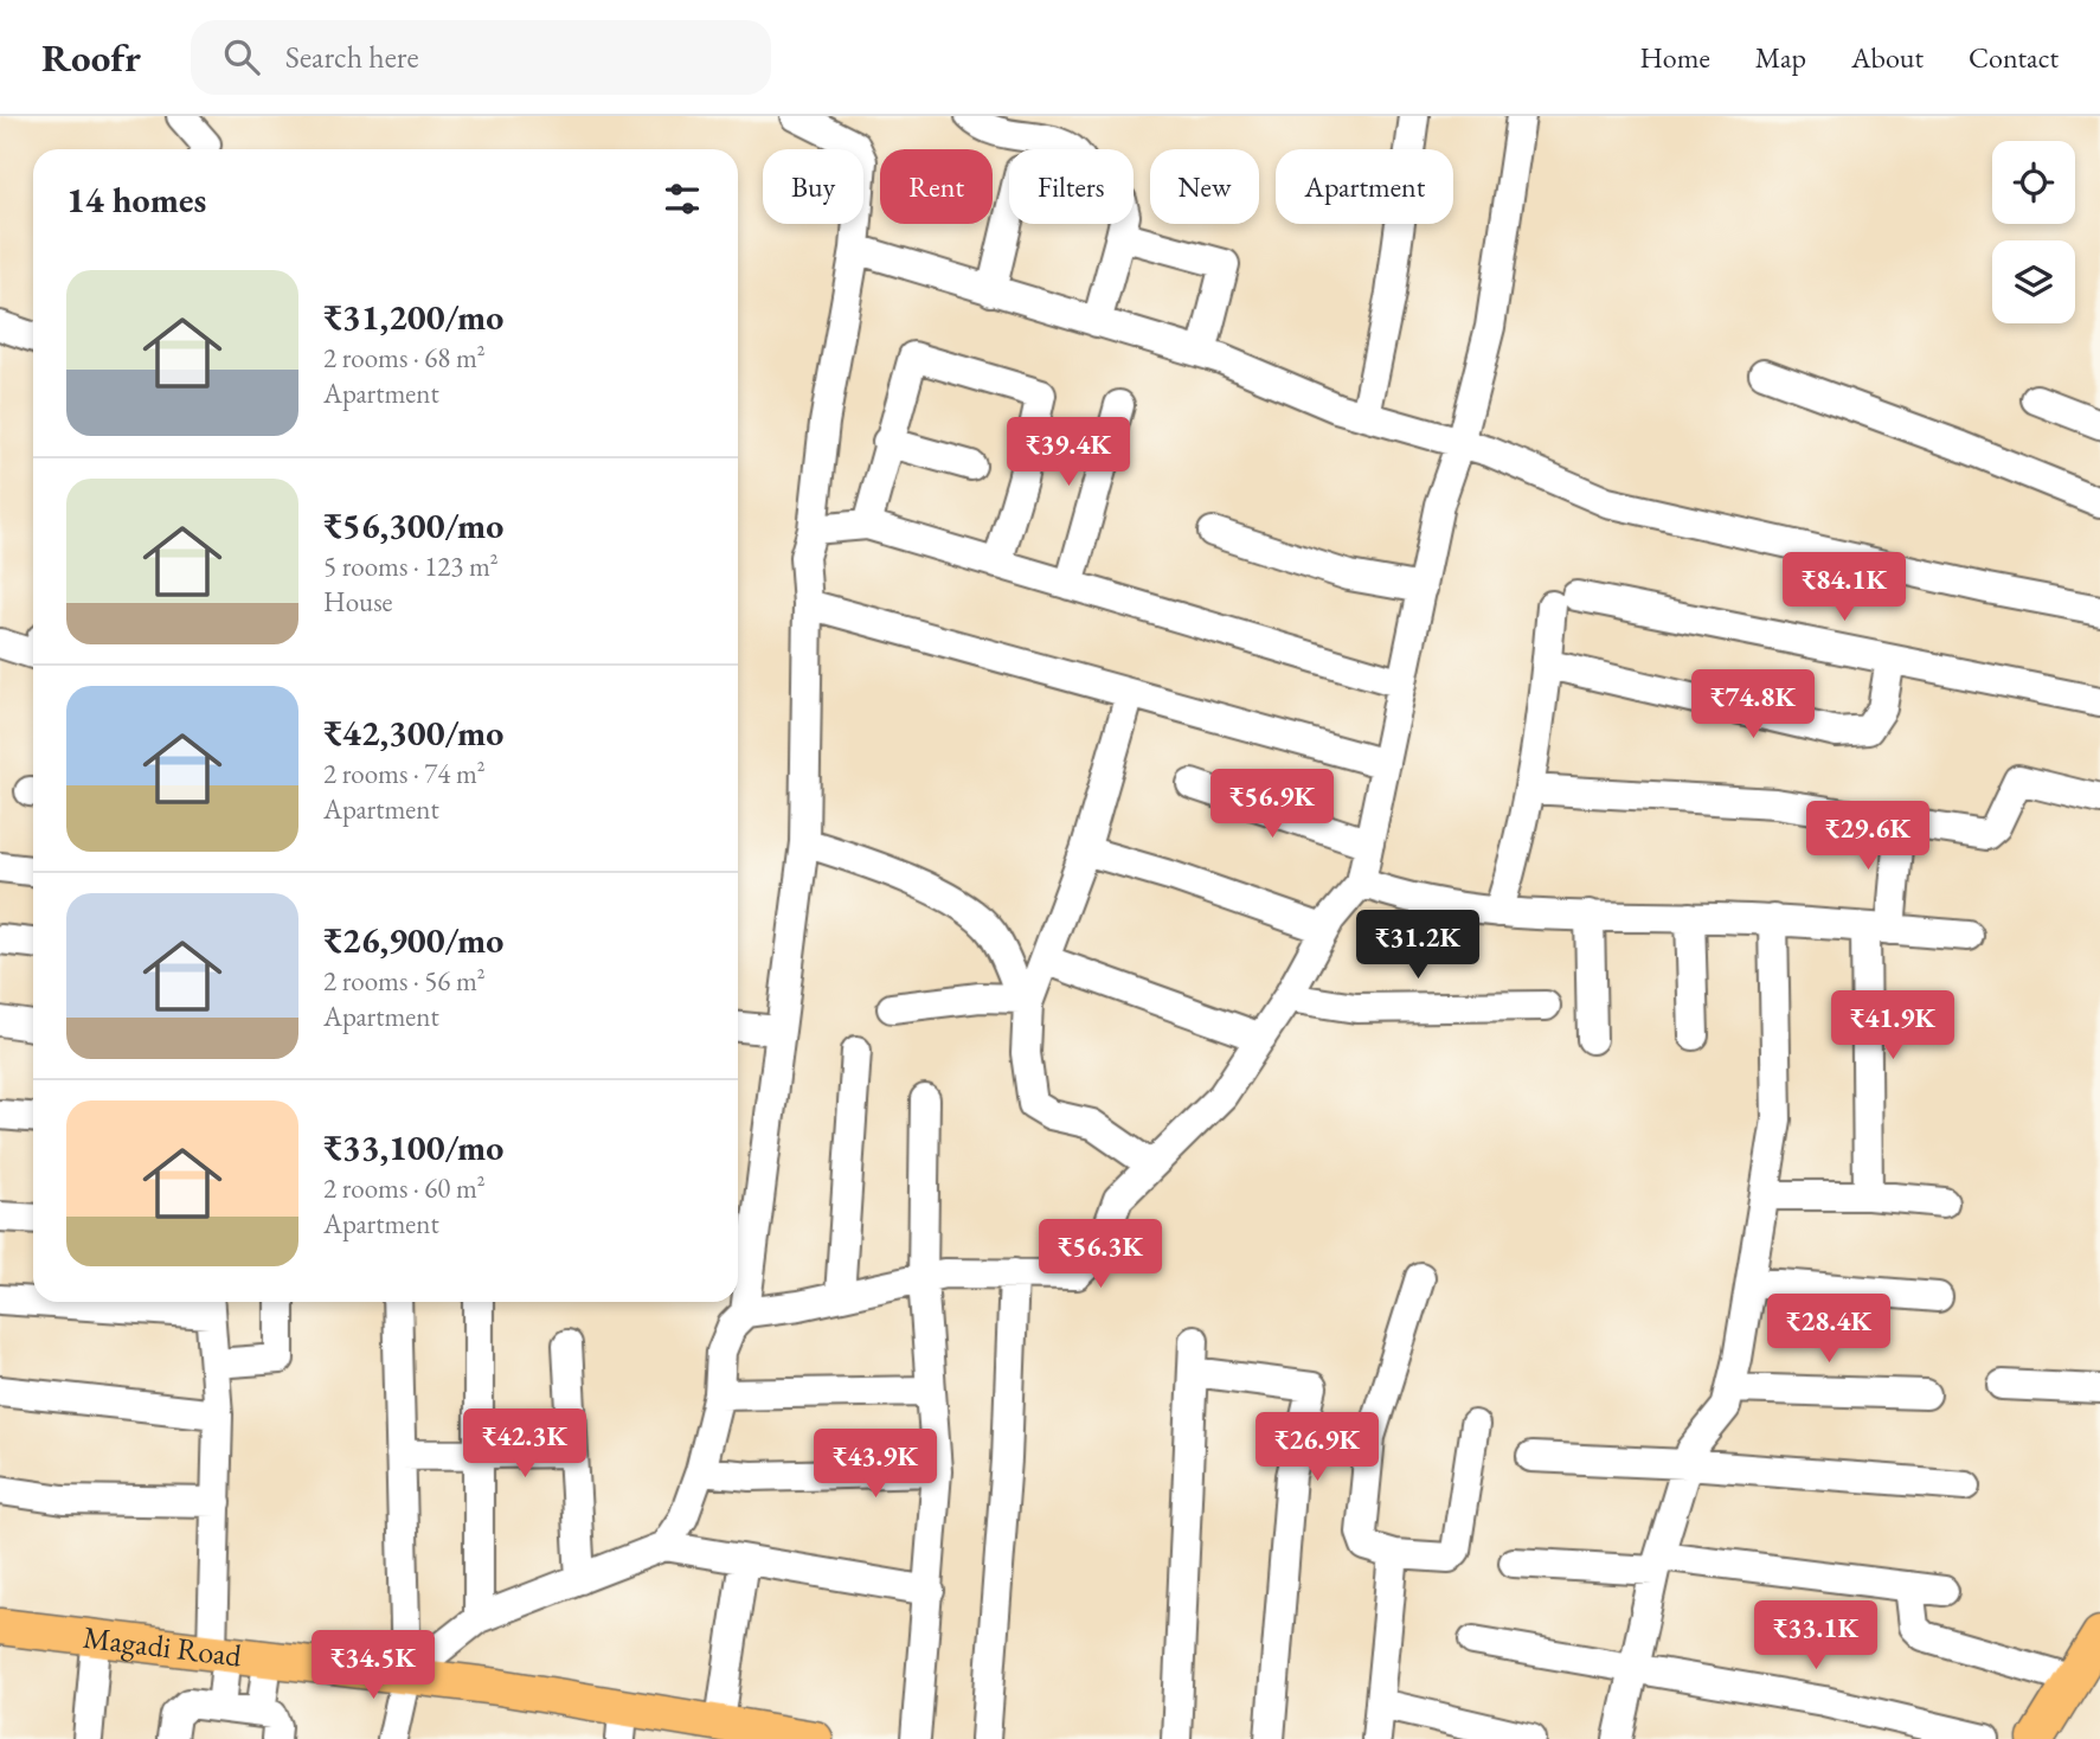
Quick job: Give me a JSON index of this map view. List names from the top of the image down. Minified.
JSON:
{"streets":{"main road":["Magadi Road"]},"page":{"header":"Roofr","search":"Search here","nav":["Home","Map","About","Contact"],"chip":["Buy","Rent","Filters","New","Apartment"],"heading":"14 homes","list":[{"name":"₹31,200/mo","note":"2 rooms · 68 m² · Apartment"},{"name":"₹56,300/mo","note":"5 rooms · 123 m² · House"},{"name":"₹42,300/mo","note":"2 rooms · 74 m² · Apartment"},{"name":"₹26,900/mo","note":"2 rooms · 56 m² · Apartment"},{"name":"₹33,100/mo","note":"2 rooms · 60 m² · Apartment"}],"price":["₹39.4K","₹84.1K","₹74.8K","₹56.9K","₹29.6K","₹31.2K","₹41.9K","₹56.3K","₹28.4K","₹42.3K","₹26.9K","₹43.9K","₹33.1K","₹34.5K"]}}
